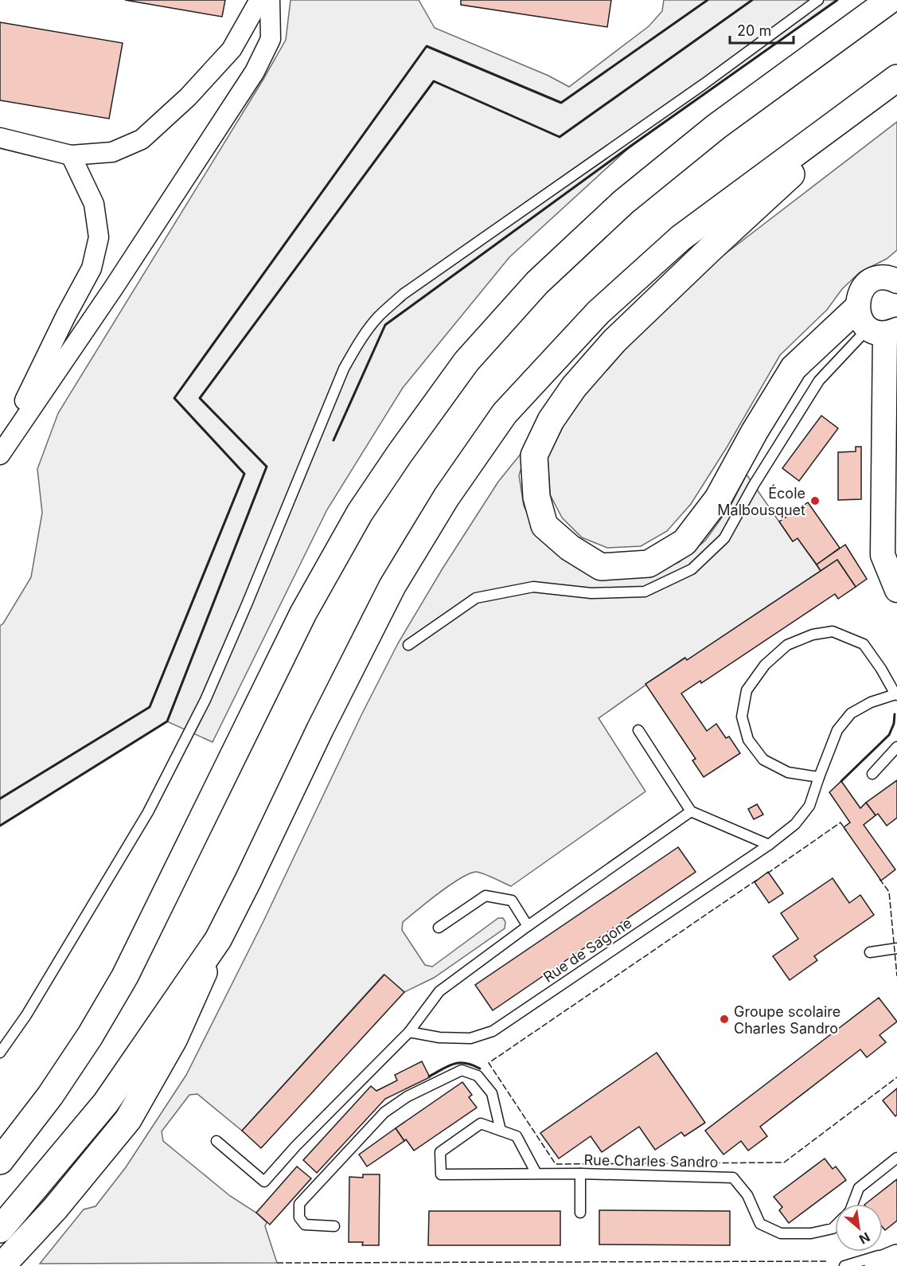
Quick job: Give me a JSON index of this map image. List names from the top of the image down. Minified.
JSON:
{"streets":{"lane":["Rue de Sagone","Rue Charles Sandro"]},"places":["École Malbousquet","Groupe scolaire Charles Sandro"],"scale_bar":"20 m","north":"bottom right"}
